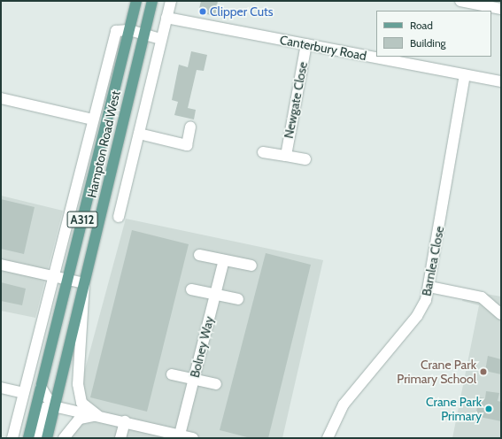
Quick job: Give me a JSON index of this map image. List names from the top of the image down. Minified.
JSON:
{"streets":{"main road":["Hampton Road West","A312"],"street":["Canterbury Road","Newgate Close","Barnlea Close","Bolney Way"]},"crossings":[["Canterbury Road","Newgate Close"],["Canterbury Road","Barnlea Close"]],"places":["Clipper Cuts","Crane Park Primary School","Crane Park Primary"],"legend":["Road","Building"]}
